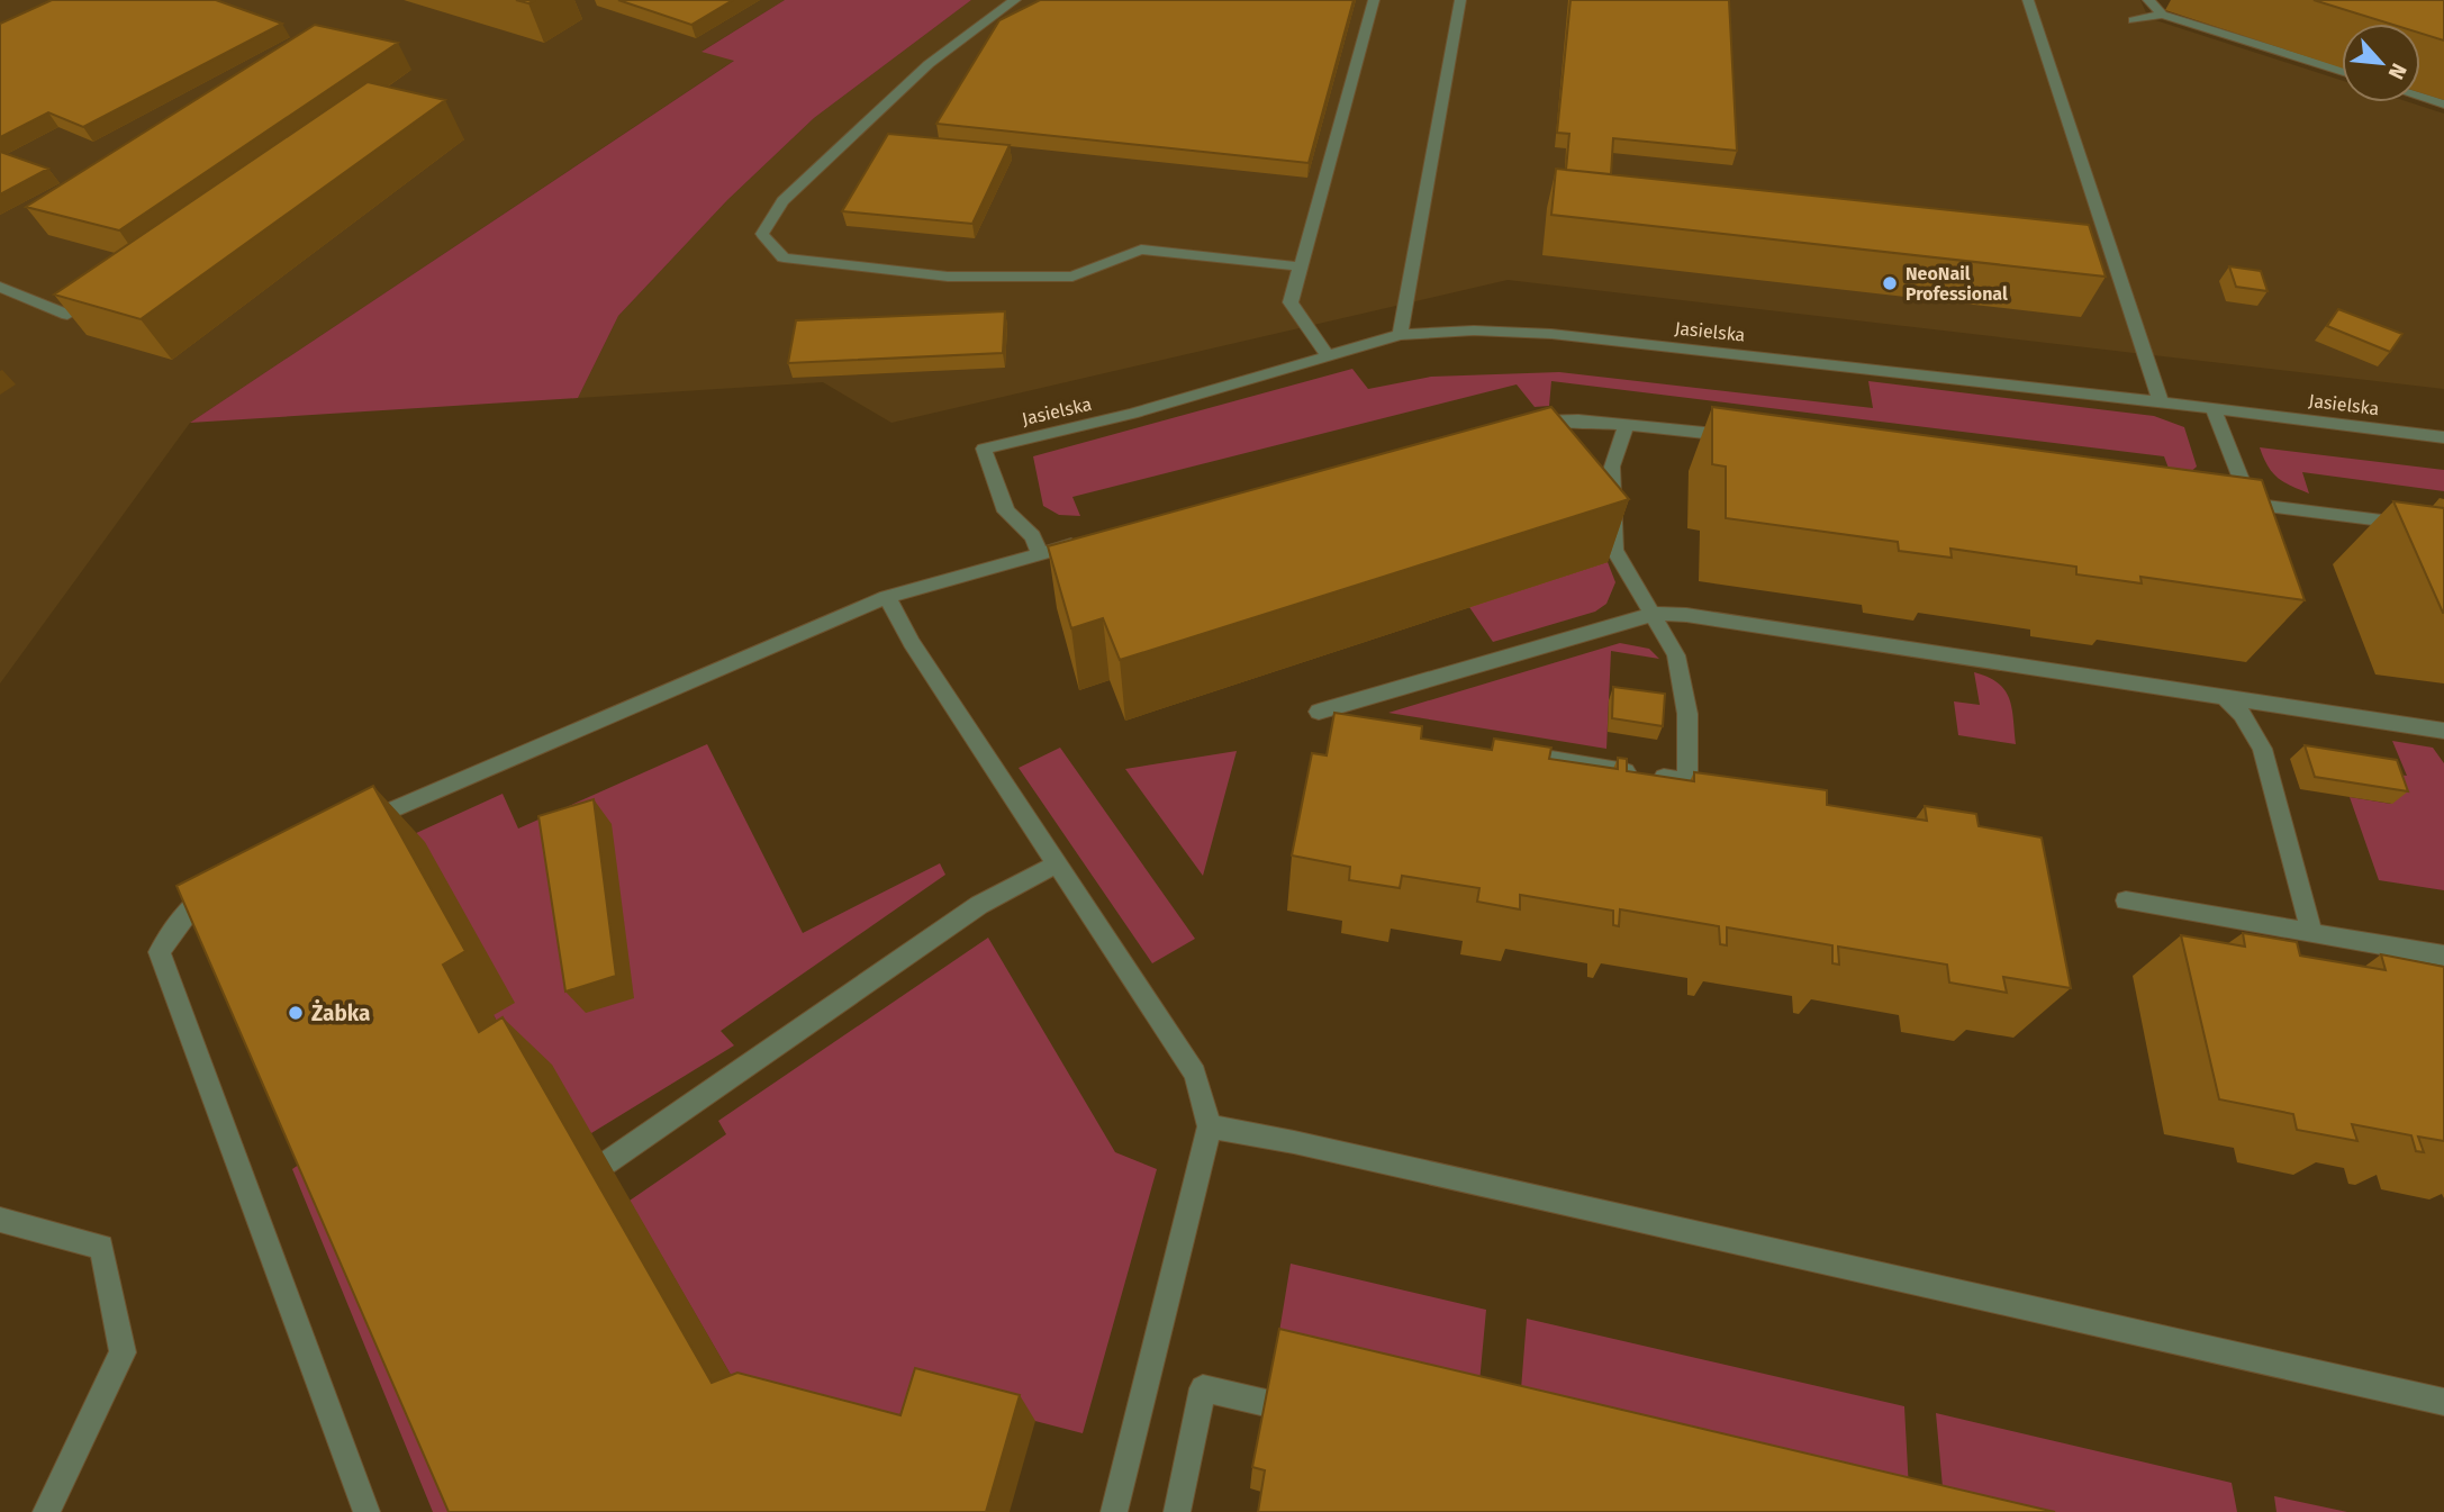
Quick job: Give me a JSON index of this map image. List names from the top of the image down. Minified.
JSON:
{"streets":{"street":["Jasielska"]},"places":["NeoNail Professional","Żabka"],"north":"bottom right"}
